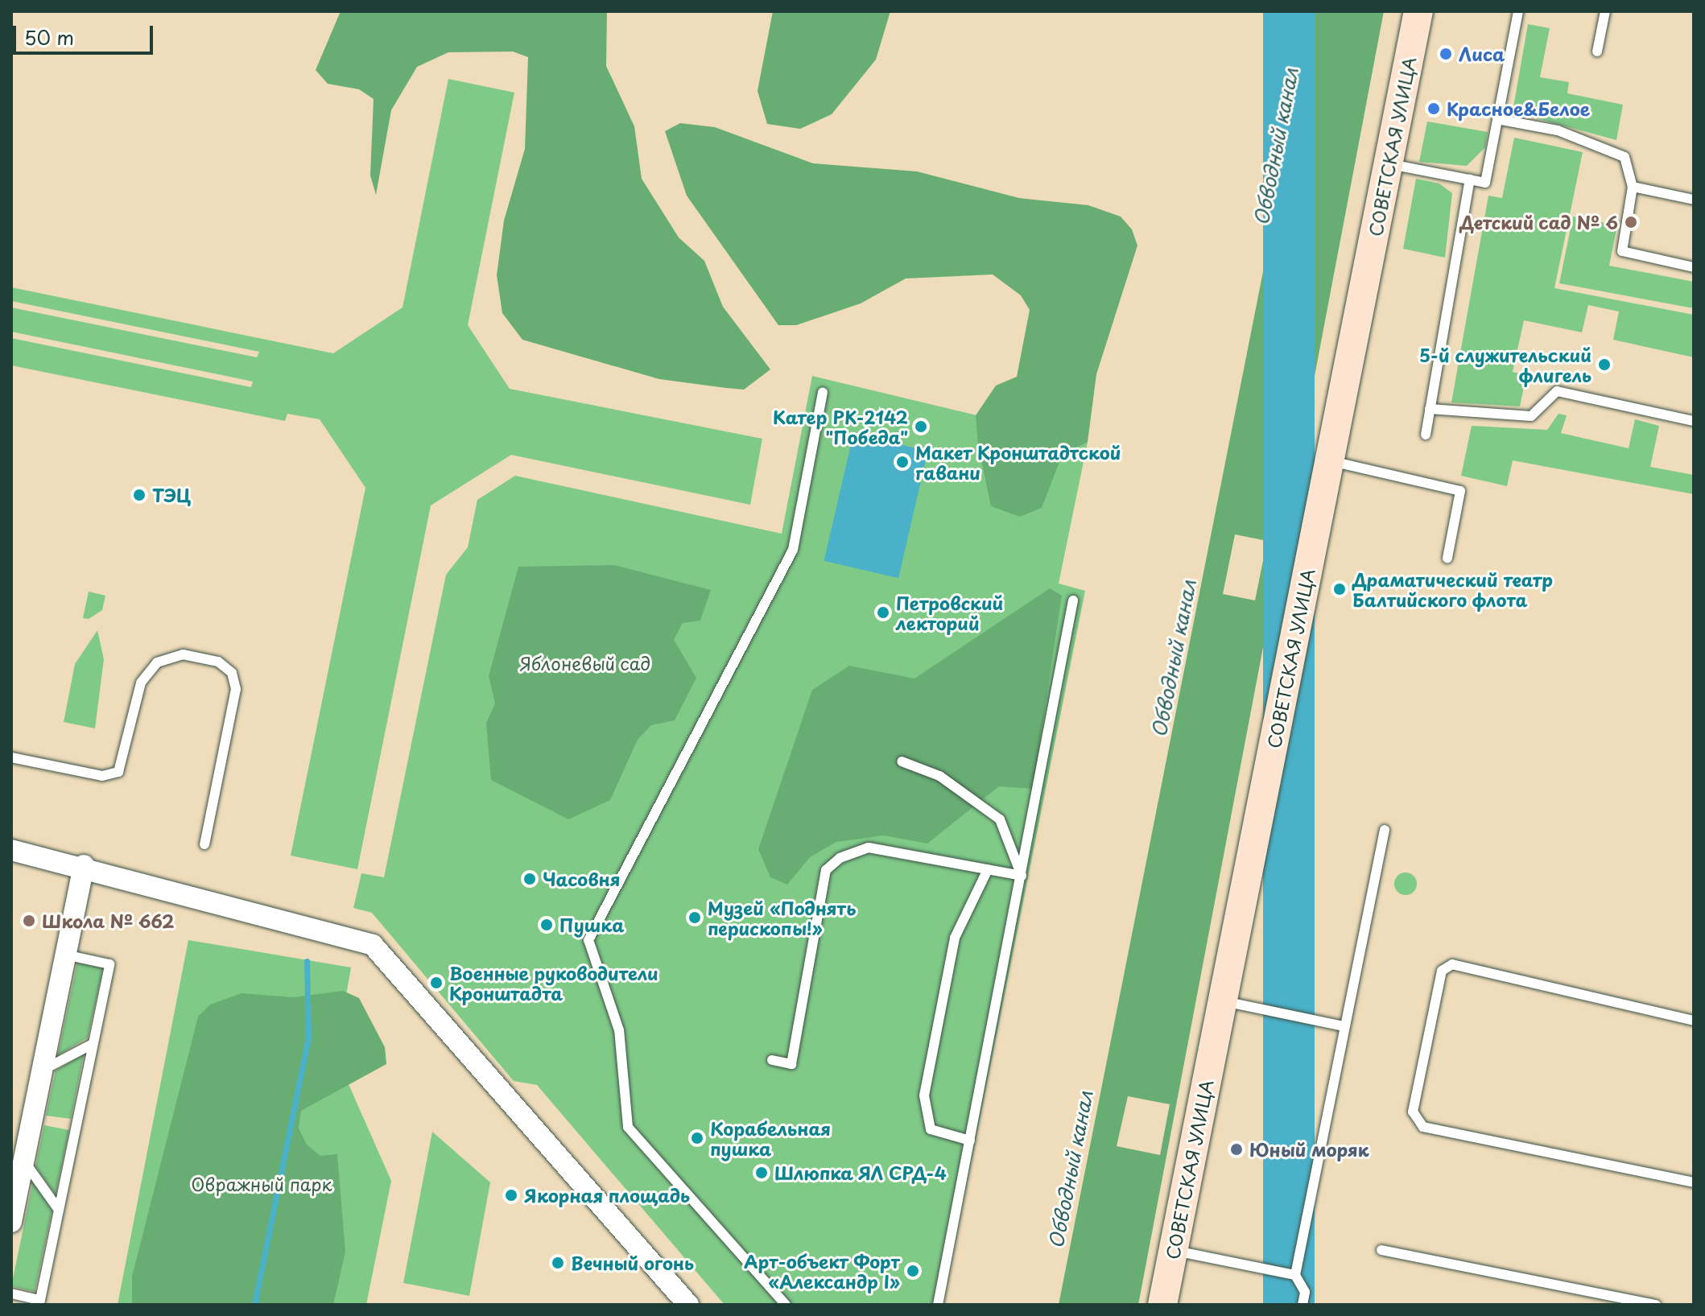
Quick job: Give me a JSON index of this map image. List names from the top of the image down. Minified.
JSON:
{"streets":{"street":["СОВЕТСКАЯ УЛИЦА"]},"water":["Обводный канал"],"parks":["Яблоневый сад","Овражный парк"],"places":["Лиса","Красное&Белое","Детский сад № 6","5-й служительский флигель","Катер РК-2142 \"Победа\"","Макет Кронштадтской гавани","ТЭЦ","Драматический театр Балтийского флота","Петровский лекторий","Часовня","Музей «Поднять перископы!»","Школа № 662","Пушка","Военные руководители Кронштадта","Корабельная пушка","Юный моряк","Шлюпка ЯЛ СРД-4","Якорная площадь","Вечный огонь","Арт-объект Форт «Александр I»"],"scale_bar":"50 m"}
